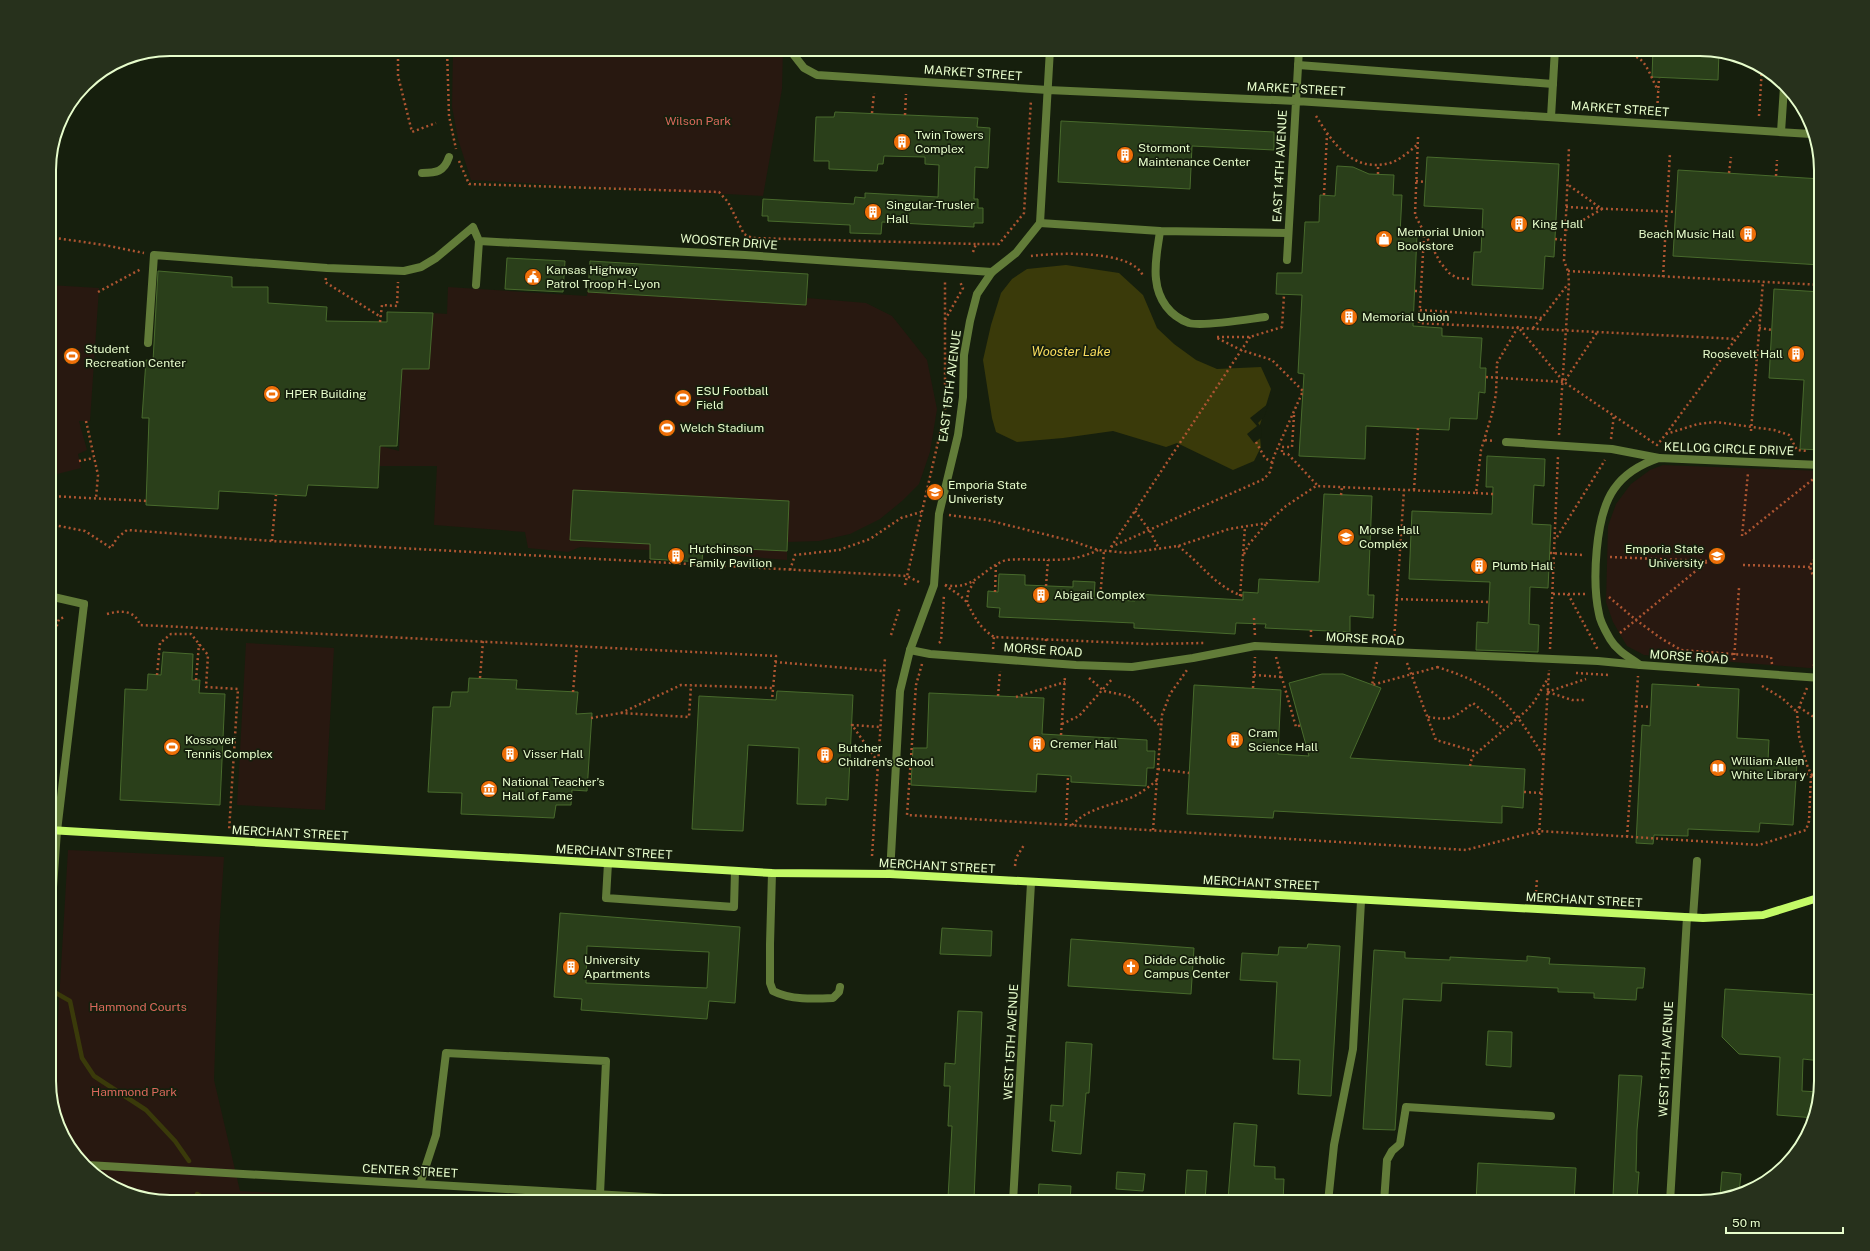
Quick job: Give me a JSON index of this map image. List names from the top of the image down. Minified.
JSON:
{"streets":{"main road":["MERCHANT STREET"],"street":["MARKET STREET","EAST 14TH AVENUE","WOOSTER DRIVE","EAST 15TH AVENUE","KELLOG CIRCLE DRIVE","MORSE ROAD","WEST 15TH AVENUE","WEST 13TH AVENUE","CENTER STREET"]},"crossings":[["MARKET STREET","EAST 14TH AVENUE"],["WOOSTER DRIVE","EAST 15TH AVENUE"],["EAST 15TH AVENUE","MORSE ROAD"],["EAST 15TH AVENUE","MERCHANT STREET"],["KELLOG CIRCLE DRIVE","MORSE ROAD"],["MERCHANT STREET","WEST 15TH AVENUE"],["MERCHANT STREET","WEST 13TH AVENUE"]],"water":["Wooster Lake"],"parks":["Wilson Park","Hammond Courts","Hammond Park"],"places":{"building":["Twin Towers Complex","Stormont Maintenance Center","Singular-Trusler Hall","King Hall","Beach Music Hall","Memorial Union","Roosevelt Hall","Hutchinson Family Pavilion","Plumb Hall","Abigail Complex","Cram Science Hall","Cremer Hall","Visser Hall","Butcher Children's School","University Apartments"],"shop":["Memorial Union Bookstore"],"public building":["Kansas Highway Patrol Troop H - Lyon"],"sports":["Student Recreation Center","HPER Building","ESU Football Field","Welch Stadium","Kossover Tennis Complex"],"school or university":["Emporia State Univeristy","Morse Hall Complex","Emporia State University"],"library":["William Allen White Library"],"museum":["National Teacher’s Hall of Fame"],"church":["Didde Catholic Campus Center"]},"scale_bar":"50 m"}
